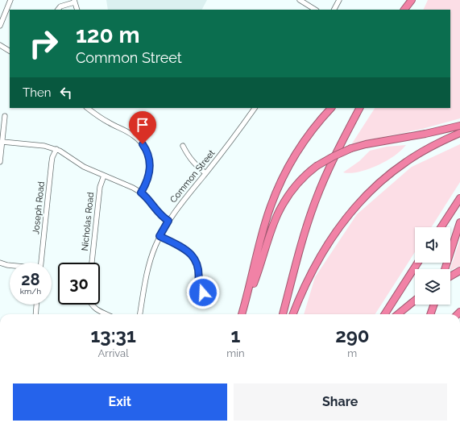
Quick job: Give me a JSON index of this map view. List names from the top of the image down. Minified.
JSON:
{"streets":{"street":["Common Street","Joseph Road","Nicholas Road"]},"page":{"turn":["120 m","Common Street"],"then":"Then","speed":"28 km/h","limit":"30","eta":["13:31","Arrival","1","min","290","m"],"buttons":["Exit","Share"]}}
